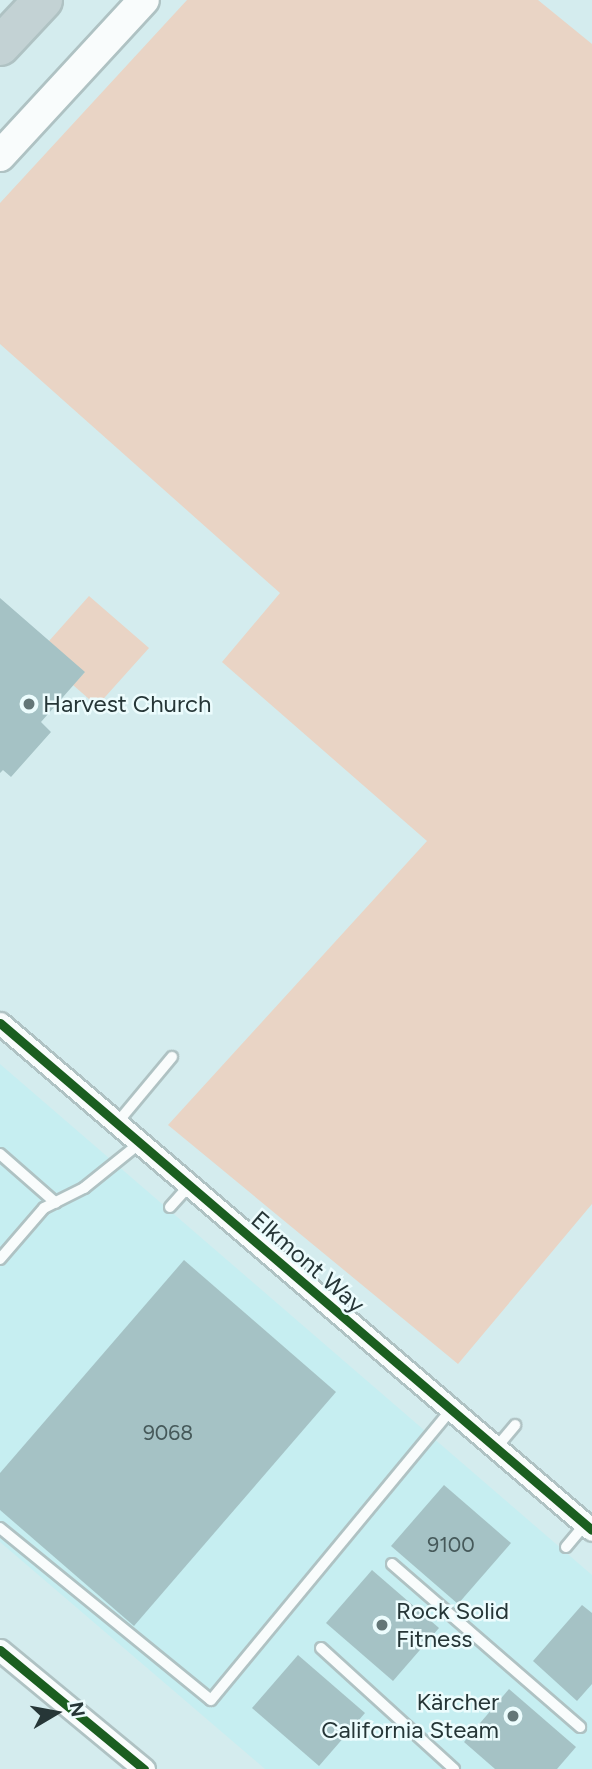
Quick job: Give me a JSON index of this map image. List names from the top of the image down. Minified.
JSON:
{"streets":{"street":["Elkmont Way"]},"places":["Harvest Church","Rock Solid Fitness","Kärcher California Steam"],"house_numbers":["9068","9100"],"north":"right"}
